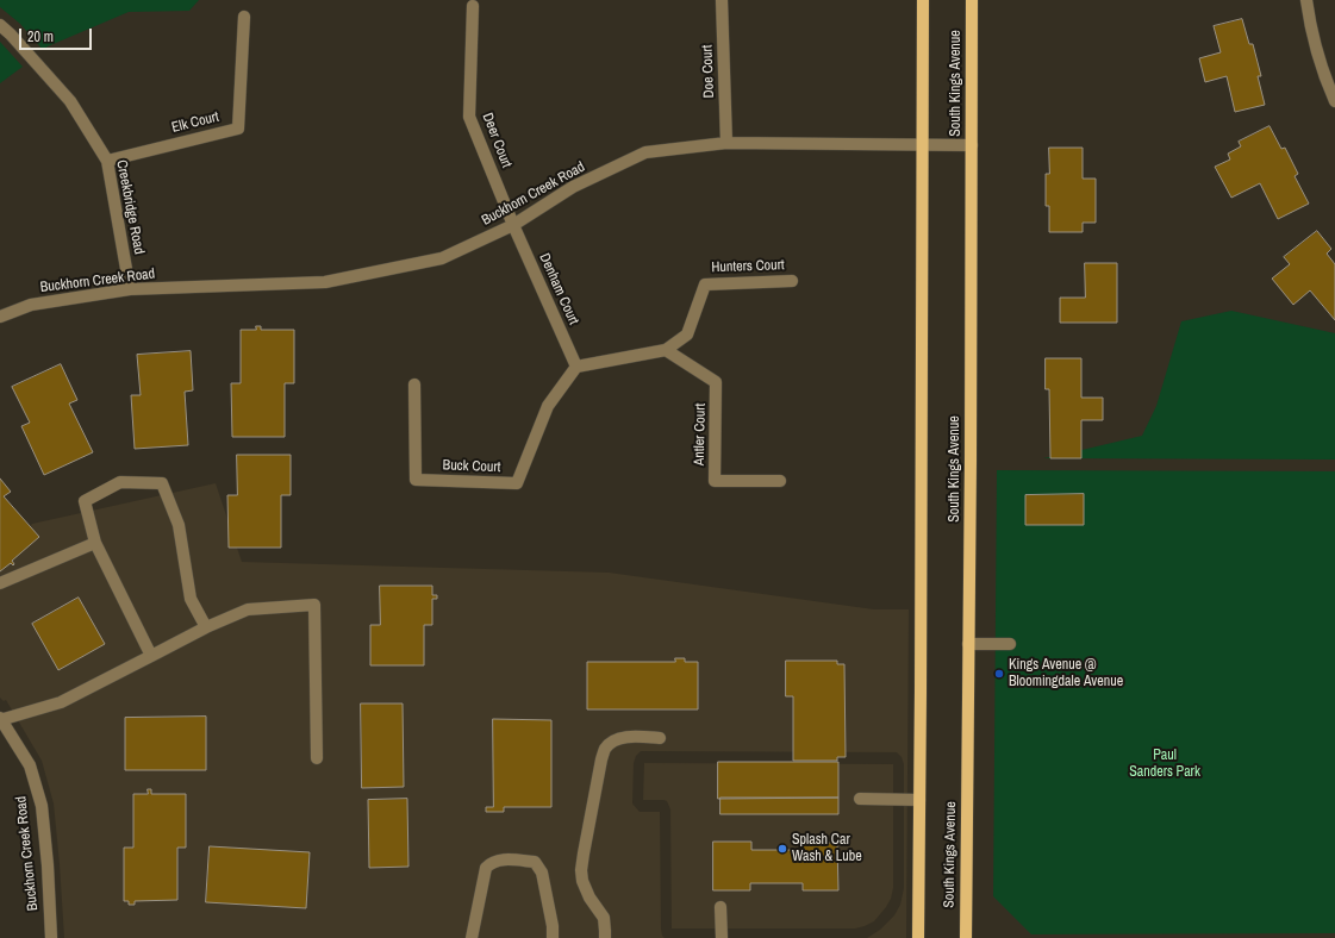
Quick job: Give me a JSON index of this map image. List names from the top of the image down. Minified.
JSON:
{"streets":{"main road":["South Kings Avenue"],"street":["Doe Court","Elk Court","Deer Court","Buckhorn Creek Road","Creekbridge Road","Hunters Court","Denham Court","Antler Court","Buck Court"]},"crossings":[["Doe Court","Buckhorn Creek Road"],["South Kings Avenue","Buckhorn Creek Road"],["Elk Court","Creekbridge Road"],["Deer Court","Buckhorn Creek Road"],["Deer Court","Denham Court"],["Buckhorn Creek Road","Creekbridge Road"],["Buckhorn Creek Road","Denham Court"],["Hunters Court","Denham Court"],["Hunters Court","Antler Court"],["Hunters Court","Buck Court"],["Denham Court","Buck Court"]],"parks":["Paul Sanders Park"],"places":["Kings Avenue @ Bloomingdale Avenue","Splash Car Wash & Lube"],"scale_bar":"20 m"}
